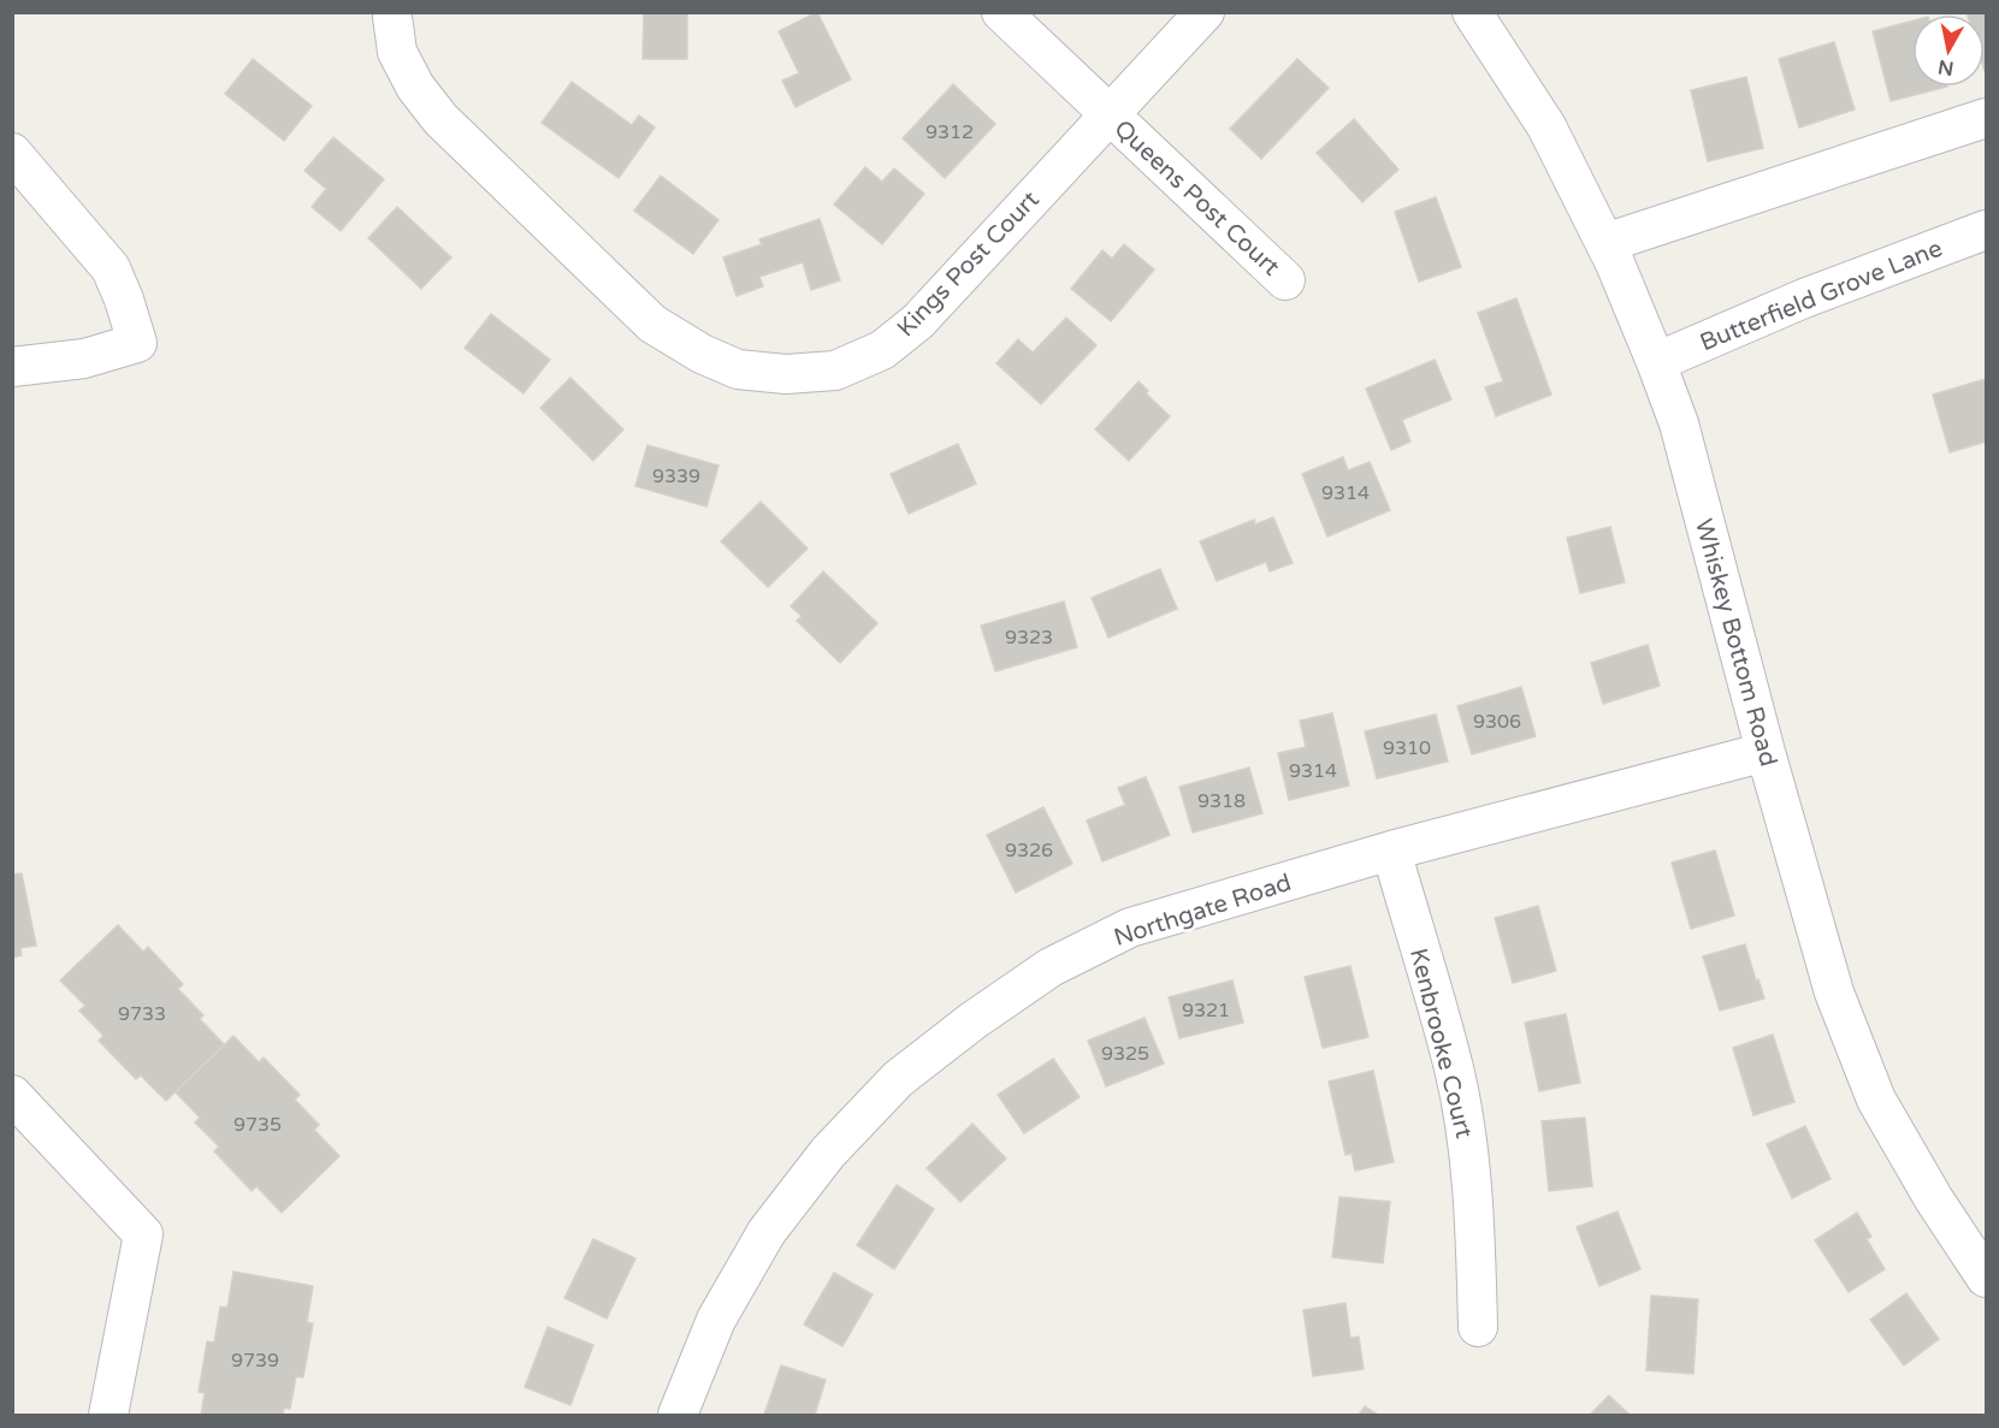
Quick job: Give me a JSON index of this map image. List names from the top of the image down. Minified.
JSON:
{"streets":{"street":["Queens Post Court","Kings Post Court","Butterfield Grove Lane","Whiskey Bottom Road","Northgate Road","Kenbrooke Court"]},"crossings":[["Queens Post Court","Kings Post Court"],["Butterfield Grove Lane","Whiskey Bottom Road"],["Whiskey Bottom Road","Northgate Road"],["Northgate Road","Kenbrooke Court"]],"house_numbers":["9312","9339","9314","9323","9306","9310","9314","9318","9326","9321","9733","9325","9735","9739"],"north":"bottom"}
